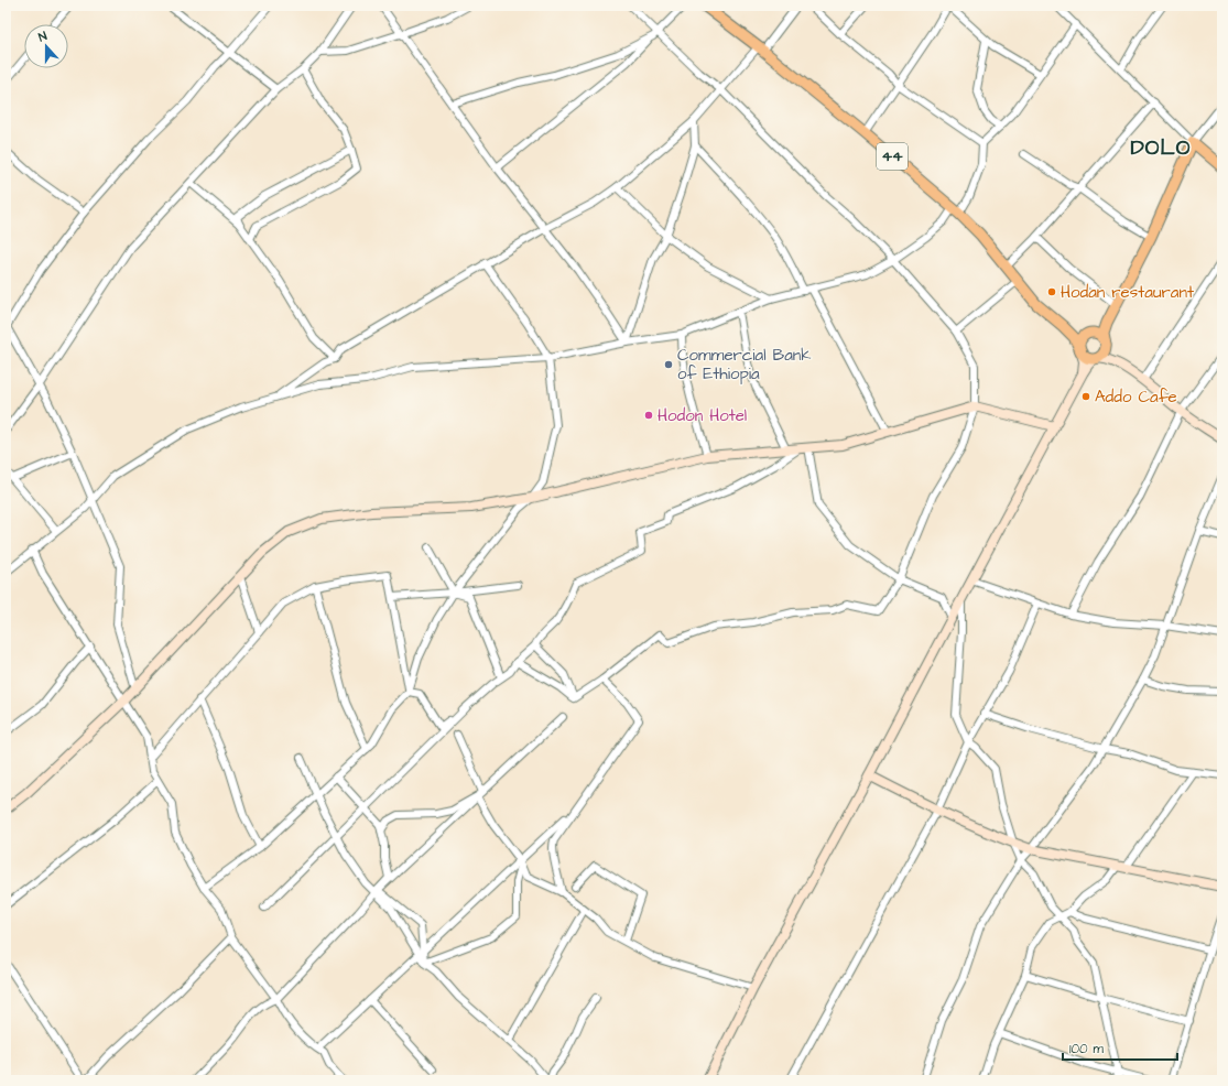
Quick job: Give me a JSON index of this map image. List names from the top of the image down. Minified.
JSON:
{"streets":{"main road":["44"]},"districts":["DOLO"],"places":["Hodan restaurant","Commercial Bank of Ethiopia","Addo Cafe","Hodon Hotel"],"scale_bar":"100 m","north":"top"}
